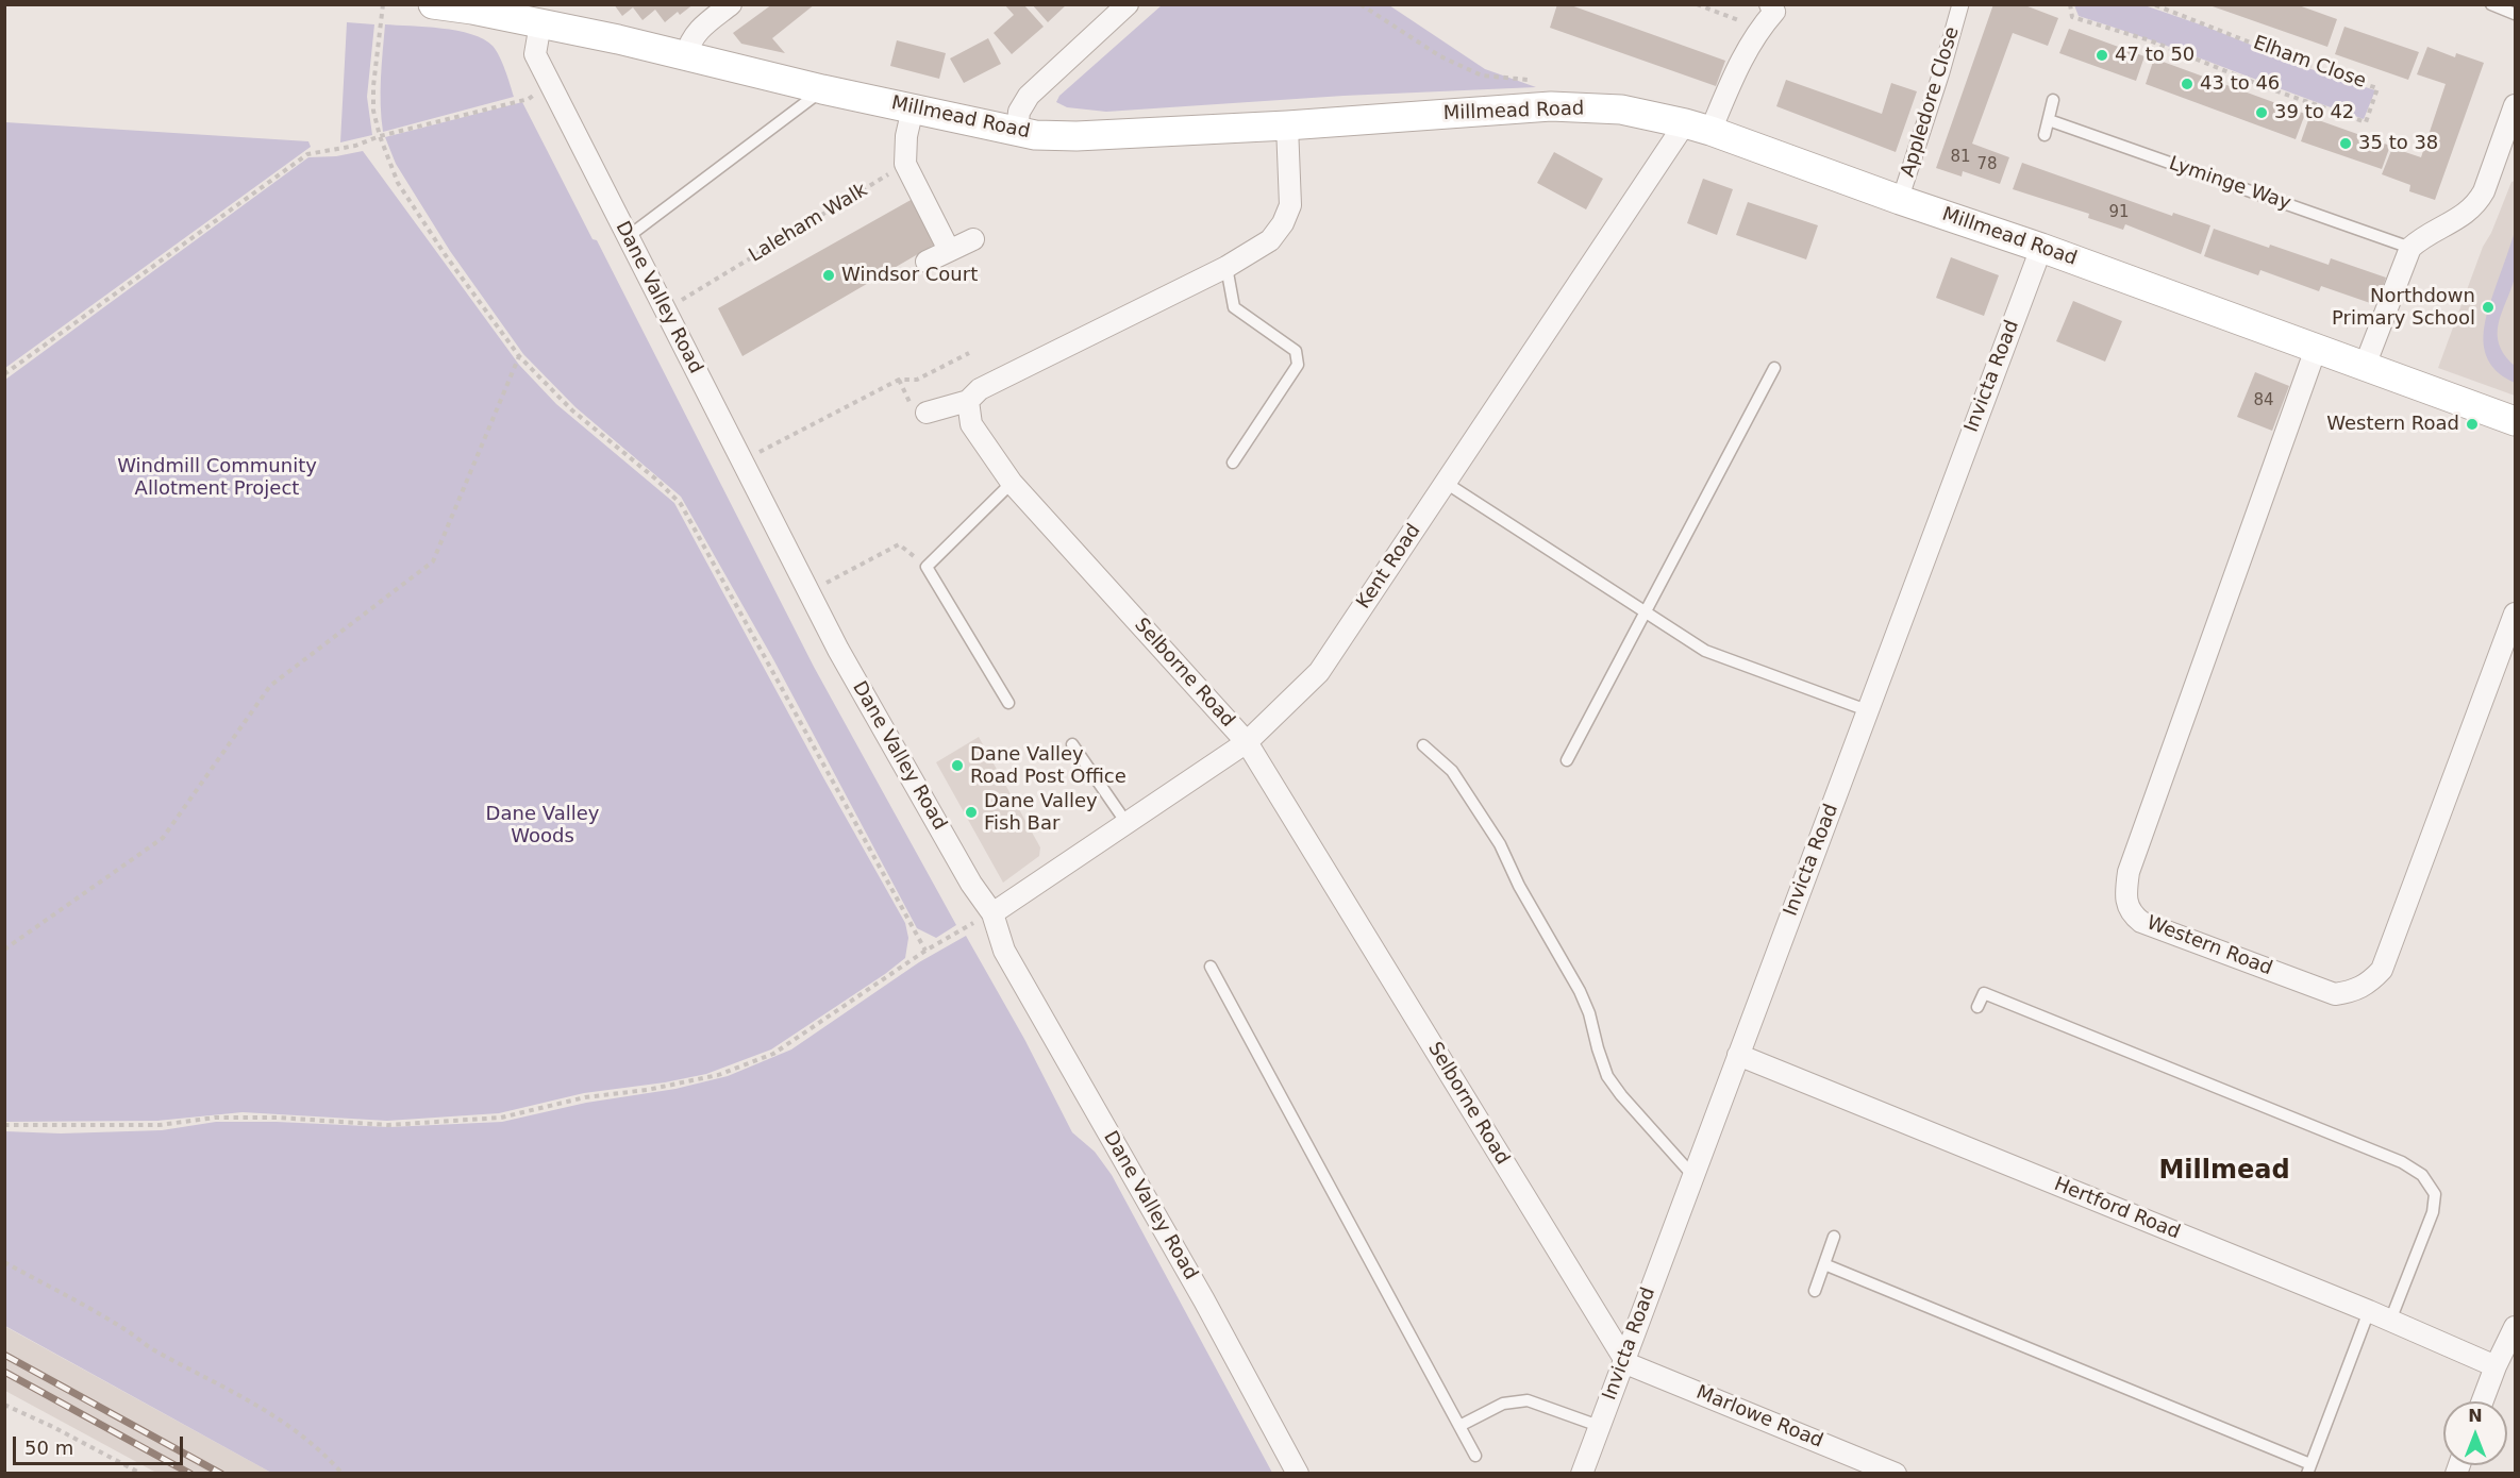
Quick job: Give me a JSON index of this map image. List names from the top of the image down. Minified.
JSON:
{"streets":{"main road":["Millmead Road"],"street":["Appledore Close","Dane Valley Road","Invicta Road","Kent Road","Selborne Road","Western Road","Hertford Road","Marlowe Road"],"lane":["Lyminge Way"],"path":["Elham Close","Laleham Walk"]},"crossings":[["Appledore Close","Millmead Road"],["Millmead Road","Dane Valley Road"],["Millmead Road","Invicta Road"],["Millmead Road","Kent Road"],["Millmead Road","Western Road"],["Laleham Walk","Dane Valley Road"],["Dane Valley Road","Kent Road"],["Invicta Road","Selborne Road"],["Invicta Road","Hertford Road"],["Invicta Road","Marlowe Road"],["Kent Road","Selborne Road"],["Selborne Road","Marlowe Road"]],"districts":["Millmead"],"parks":["Windmill Community Allotment Project","Dane Valley Woods"],"places":["47 to 50","43 to 46","39 to 42","35 to 38","Windsor Court","Northdown Primary School","Western Road","Dane Valley Road Post Office","Dane Valley Fish Bar"],"house_numbers":["81","78","91","84"],"scale_bar":"50 m","north":"top"}
